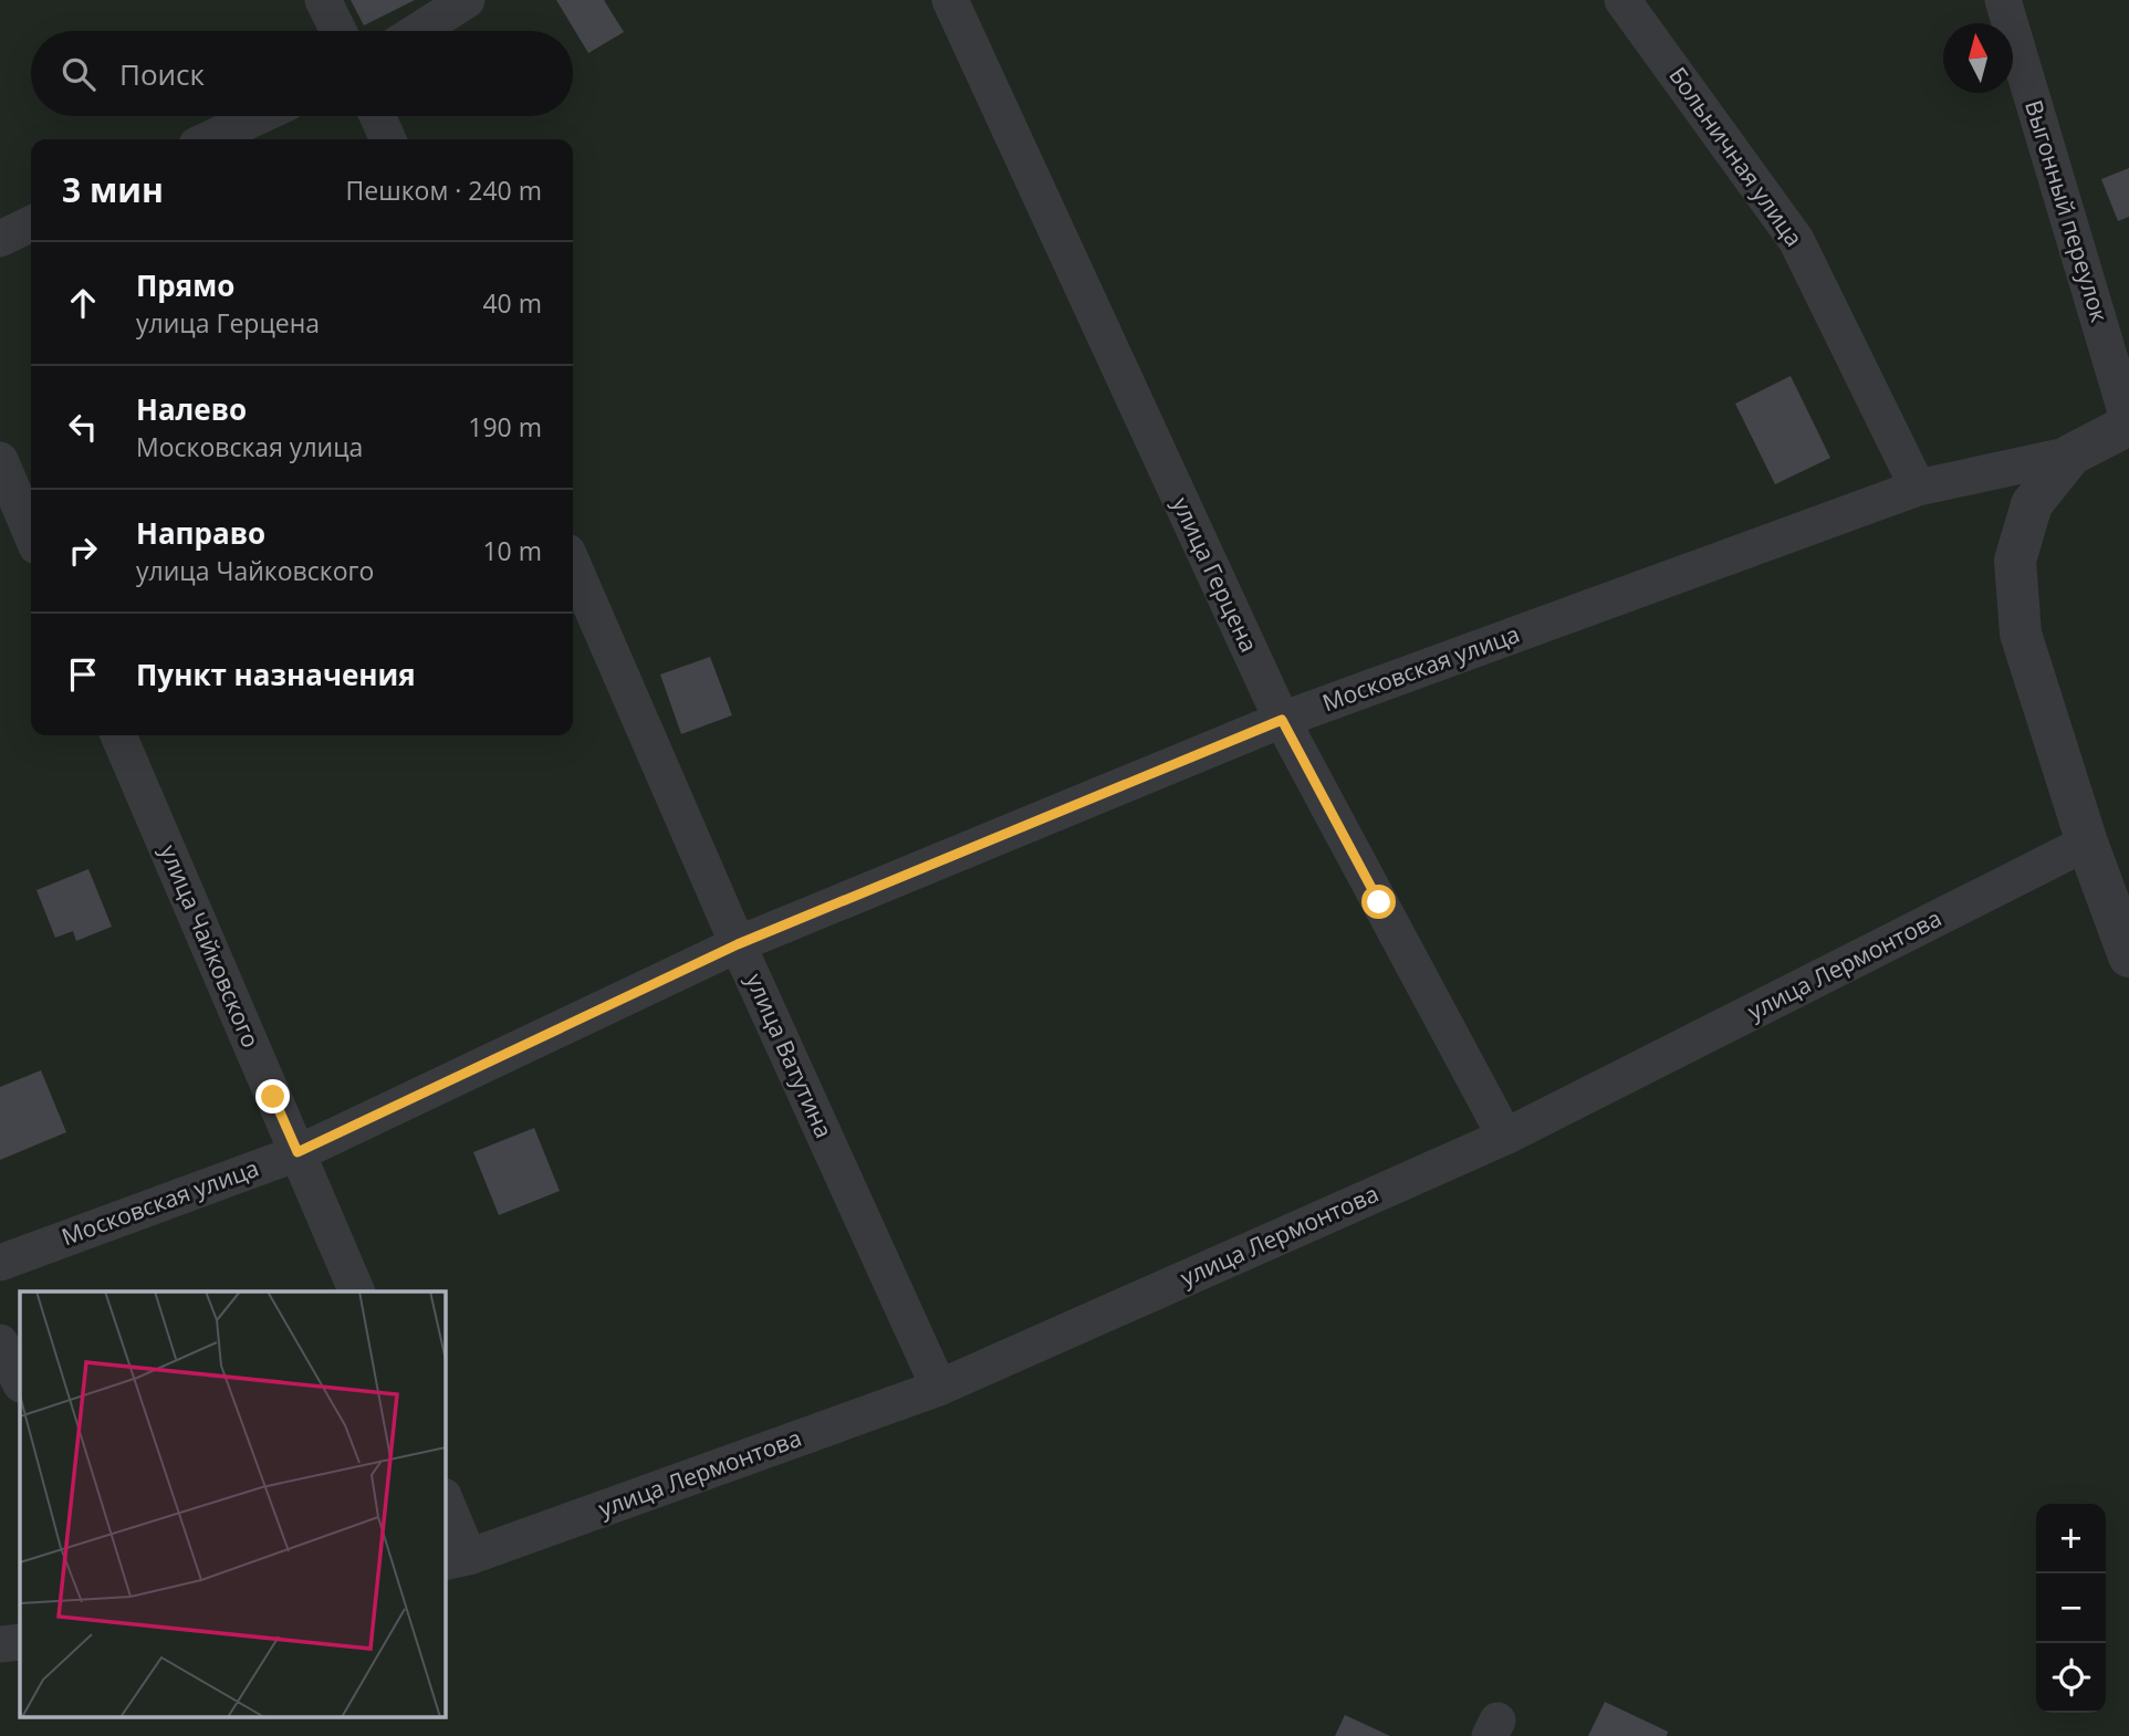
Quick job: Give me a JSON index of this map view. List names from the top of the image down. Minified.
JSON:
{"streets":{"street":["Больничная улица","Выгонный переулок","улица Герцена","Московская улица","улица Чайковского","улица Лермонтова","улица Ватутина"]},"crossings":[["Больничная улица","Московская улица"],["Выгонный переулок","Московская улица"],["улица Герцена","Московская улица"],["улица Герцена","улица Лермонтова"],["Московская улица","улица Чайковского"],["Московская улица","улица Ватутина"],["улица Лермонтова","улица Ватутина"]],"north":"top","page":{"search":"Поиск","heading":["3 мин","Пешком · 240 m"],"list":[["Прямо","улица Герцена","40 m"],["Налево","Московская улица","190 m"],["Направо","улица Чайковского","10 m"],"Пункт назначения"],"map_buttons":["+","−"]}}
